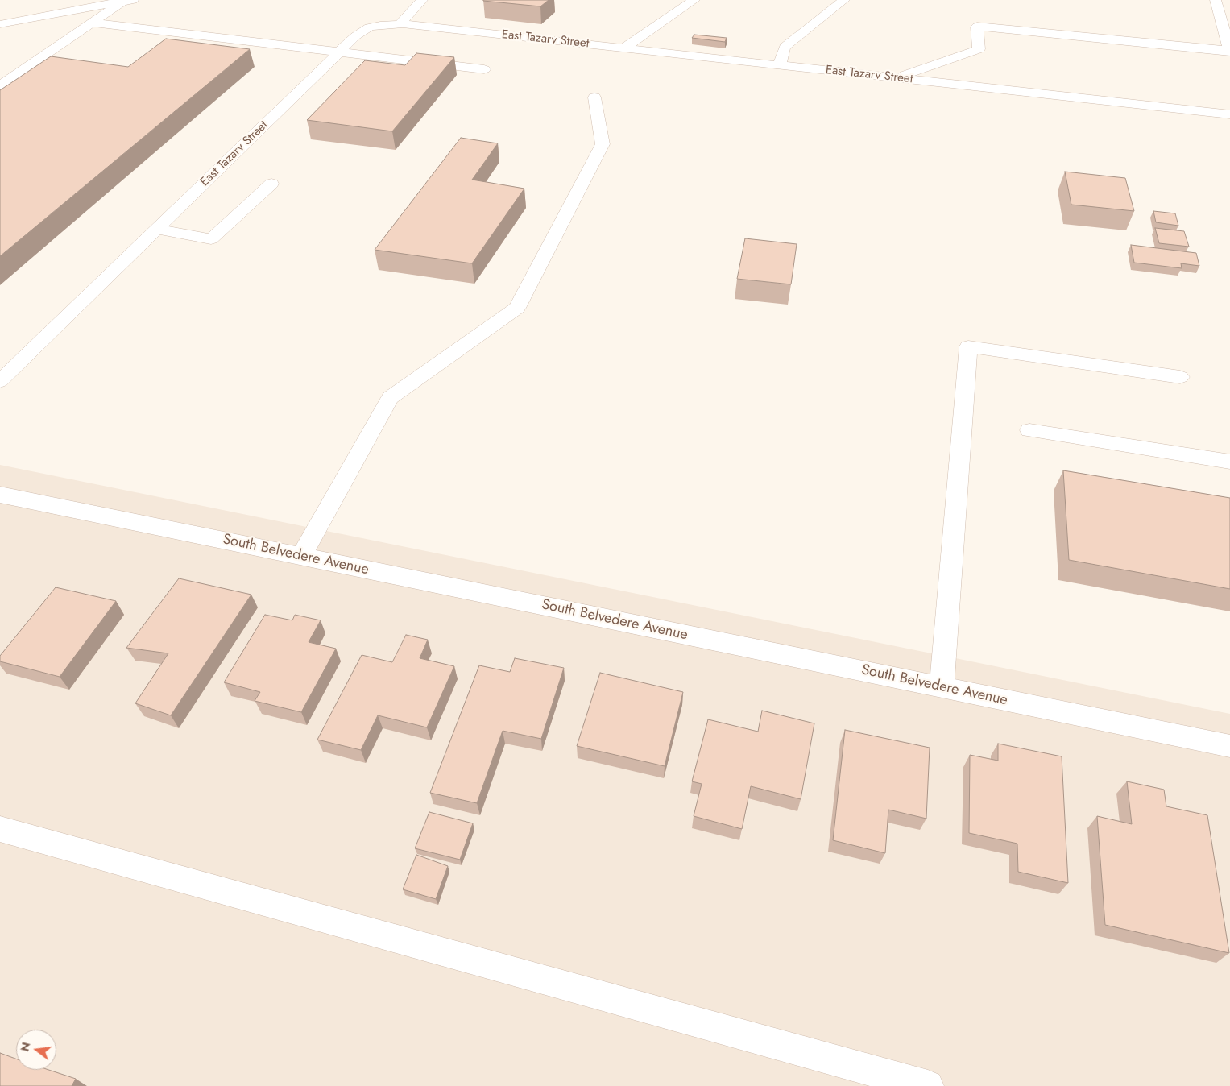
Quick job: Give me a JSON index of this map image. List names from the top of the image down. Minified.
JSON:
{"streets":{"street":["East Tazarv Street","South Belvedere Avenue"]},"north":"left"}
